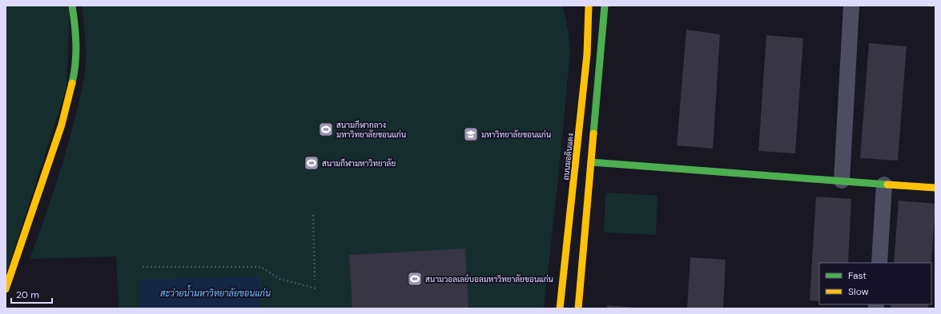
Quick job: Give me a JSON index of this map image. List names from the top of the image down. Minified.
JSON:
{"streets":{"street":["ถนนมอดินแดง"]},"water":["สะว่ายน้ำมหาวิทยาลัยขอนแก่น"],"places":{"sports":["สนามกีฬากลาง มหาวิทยาลัยขอนแก่น","สนามกีฬามหาวิทยาลัย","สนามวอลเลย์บอลมหาวิทยาลัยขอนแก่น"],"school or university":["มหาวิทยาลัยขอนแก่น"]},"legend":["Fast","Slow"],"scale_bar":"20 m"}
